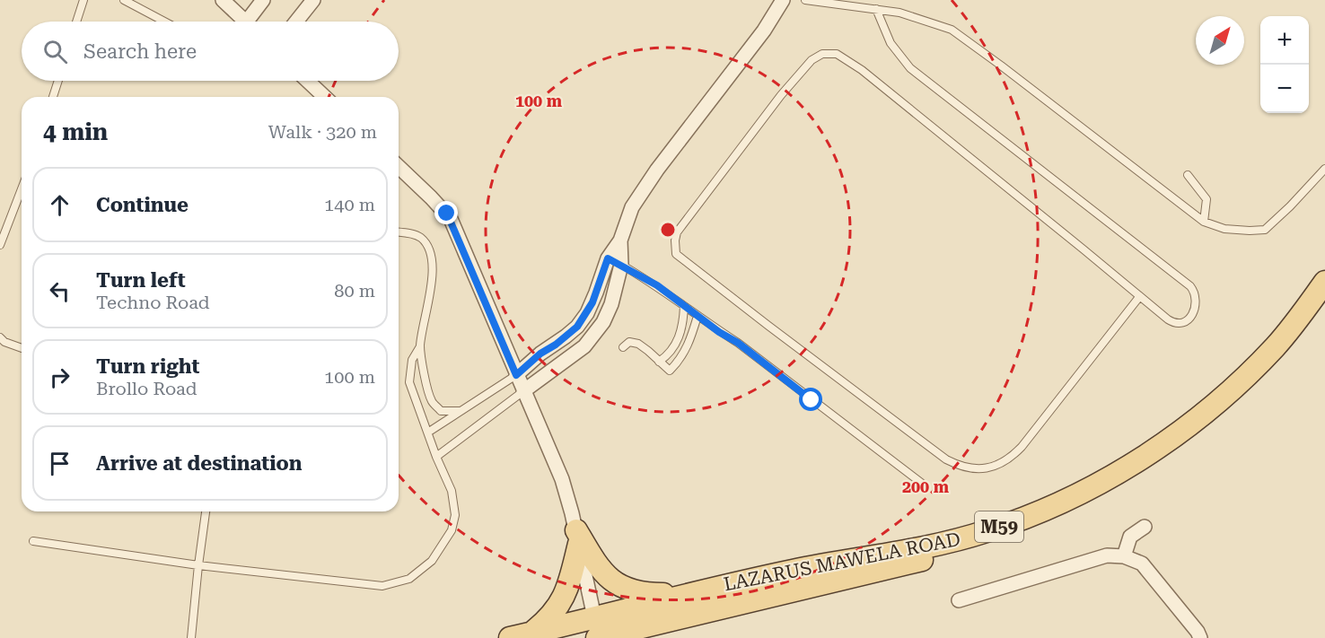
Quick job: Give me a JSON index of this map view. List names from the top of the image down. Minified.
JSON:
{"streets":{"main road":["M59","LAZARUS MAWELA ROAD"]},"crossings":[["M59","LAZARUS MAWELA ROAD"]],"north":"top right","page":{"map_buttons":["+","−"],"search":"Search here","heading":["4 min","Walk · 320 m"],"list":[["Continue","140 m"],["Turn left","Techno Road","80 m"],["Turn right","Brollo Road","100 m"],"Arrive at destination"]},"rings":["100 m","200 m"]}
